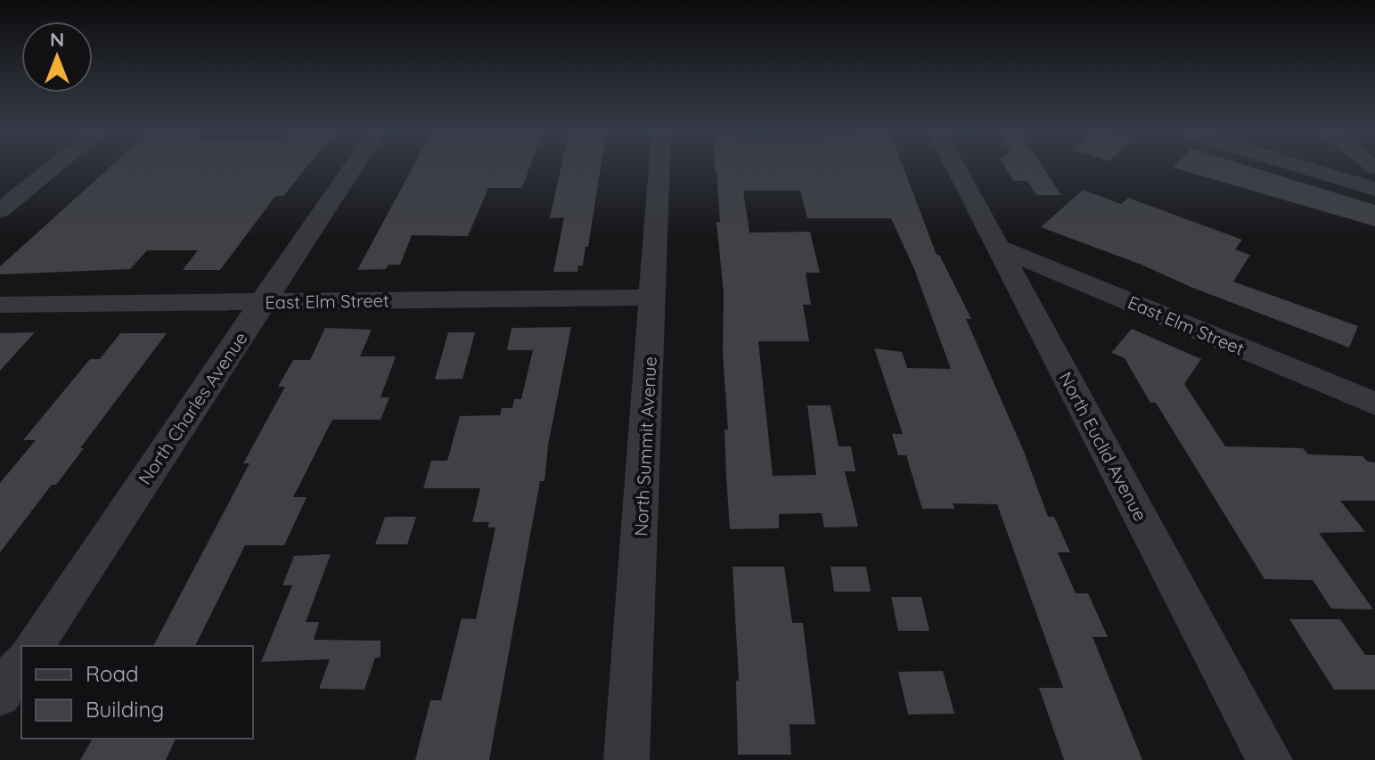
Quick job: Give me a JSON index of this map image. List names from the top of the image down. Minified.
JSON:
{"streets":{"street":["East Elm Street","North Charles Avenue","North Summit Avenue","North Euclid Avenue"]},"crossings":[["East Elm Street","North Charles Avenue"],["East Elm Street","North Summit Avenue"],["East Elm Street","North Euclid Avenue"]],"legend":["Road","Building"],"north":"top"}
